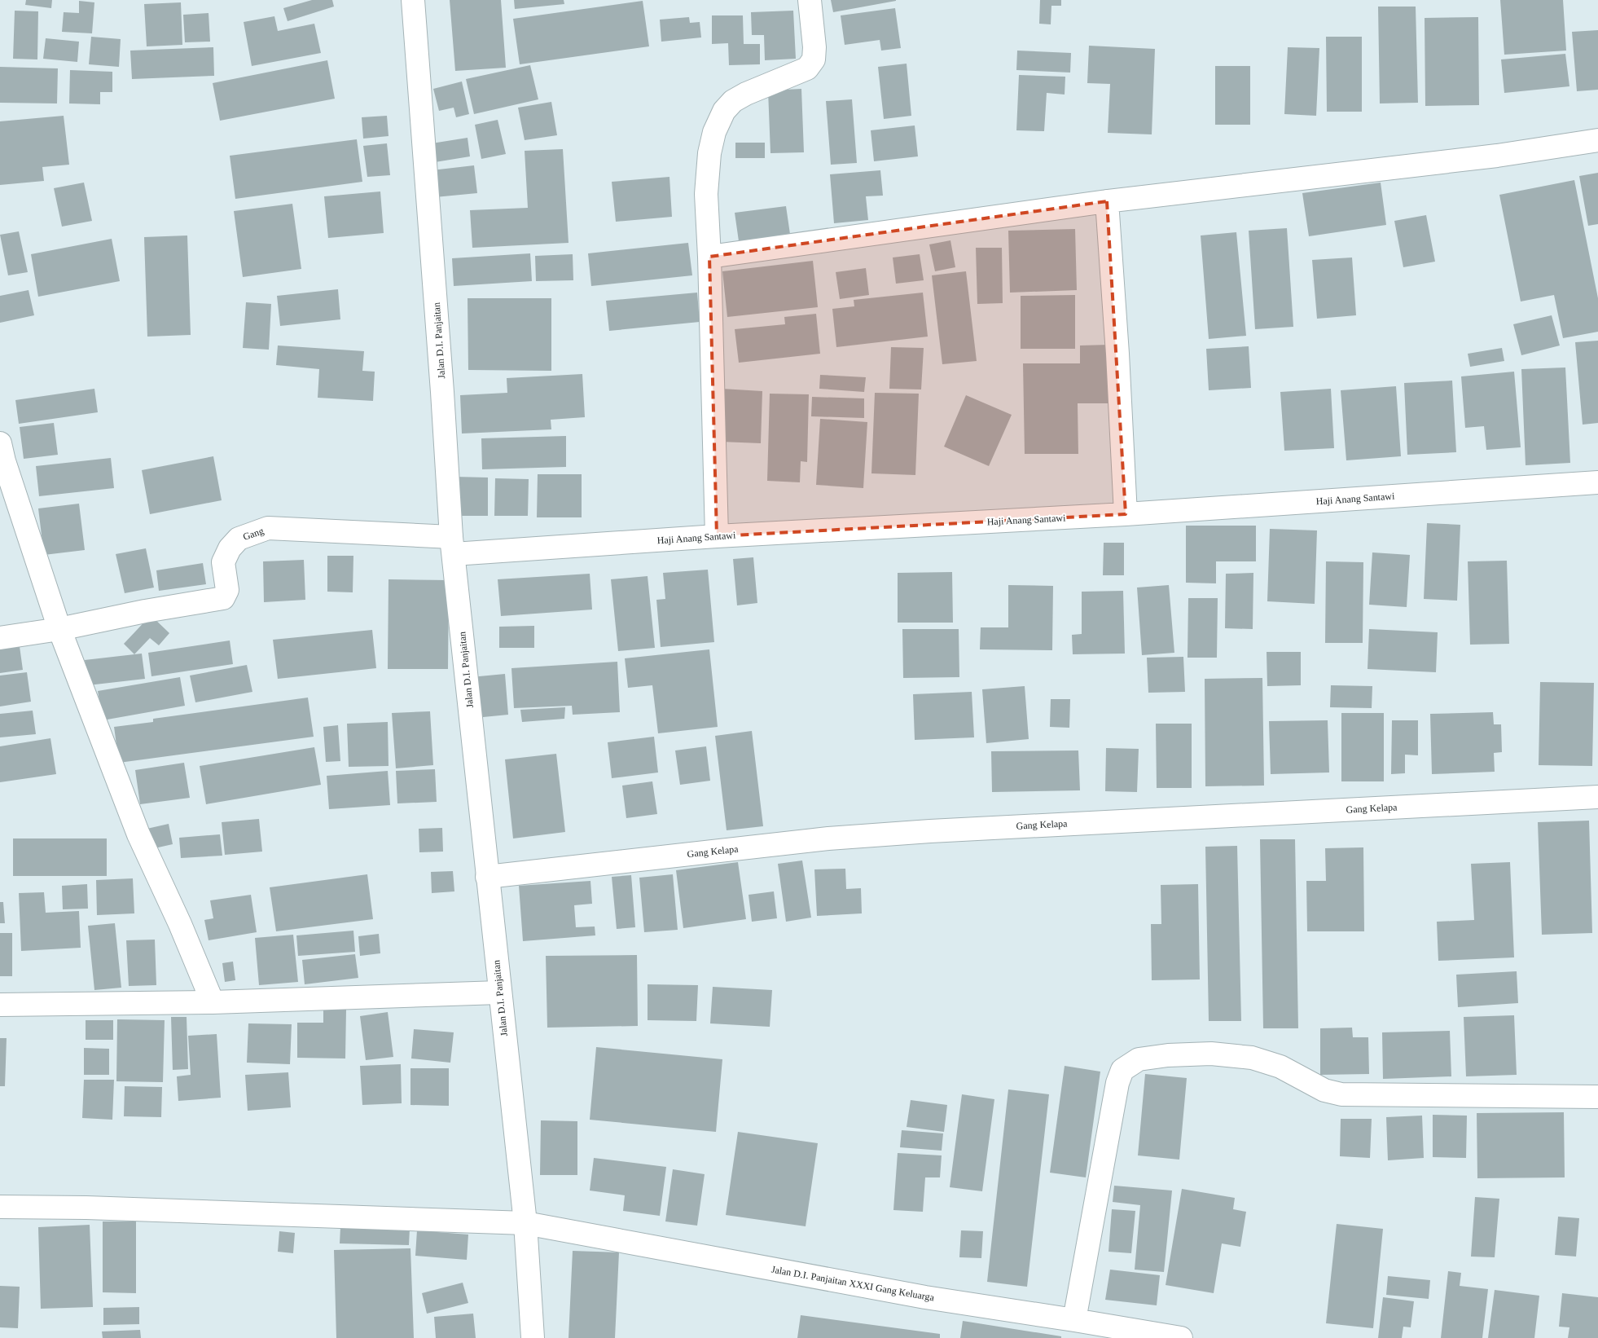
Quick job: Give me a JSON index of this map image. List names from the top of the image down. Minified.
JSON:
{"streets":{"street":["Jalan D.I. Panjaitan","Haji Anang Santawi","Gang","Gang Kelapa","Jalan D.I. Panjaitan XXXI Gang Keluarga"]},"crossings":[["Jalan D.I. Panjaitan","Haji Anang Santawi"],["Jalan D.I. Panjaitan","Gang"],["Jalan D.I. Panjaitan","Gang Kelapa"],["Jalan D.I. Panjaitan","Jalan D.I. Panjaitan XXXI Gang Keluarga"],["Haji Anang Santawi","Gang"]]}
